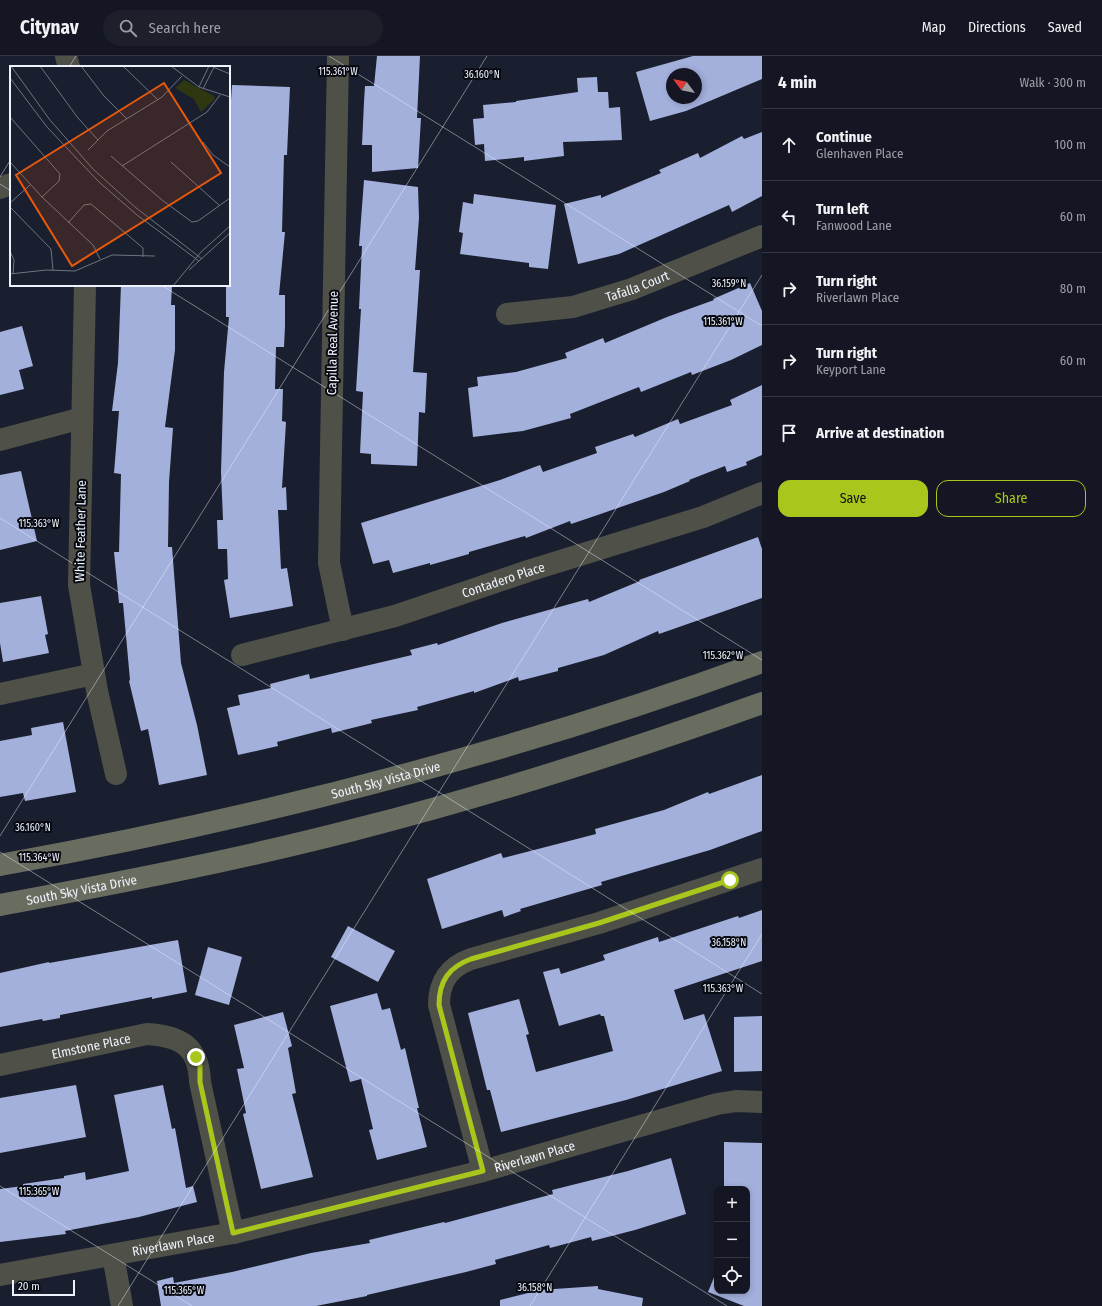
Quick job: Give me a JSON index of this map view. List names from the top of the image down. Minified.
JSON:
{"streets":{"main road":["South Sky Vista Drive"],"street":["Tafalla Court","Capilla Real Avenue","White Feather Lane","Contadero Place","Elmstone Place","Riverlawn Place"]},"crossings":[["Capilla Real Avenue","Contadero Place"],["Elmstone Place","Riverlawn Place"]],"scale_bar":"20 m","north":"top left","page":{"header":"Citynav","search":"Search here","nav":["Map","Directions","Saved"],"heading":["4 min","Walk · 300 m"],"list":[["Continue","Glenhaven Place","100 m"],["Turn left","Fanwood Lane","60 m"],["Turn right","Riverlawn Place","80 m"],["Turn right","Keyport Lane","60 m"],"Arrive at destination"],"buttons":["Save","Share"],"map_buttons":["+","−"],"scale":"20 m"},"coordinates":["115.361°W","36.160°N","36.159°N","115.363°W","115.362°W","115.364°W","36.158°N","115.365°W"]}
